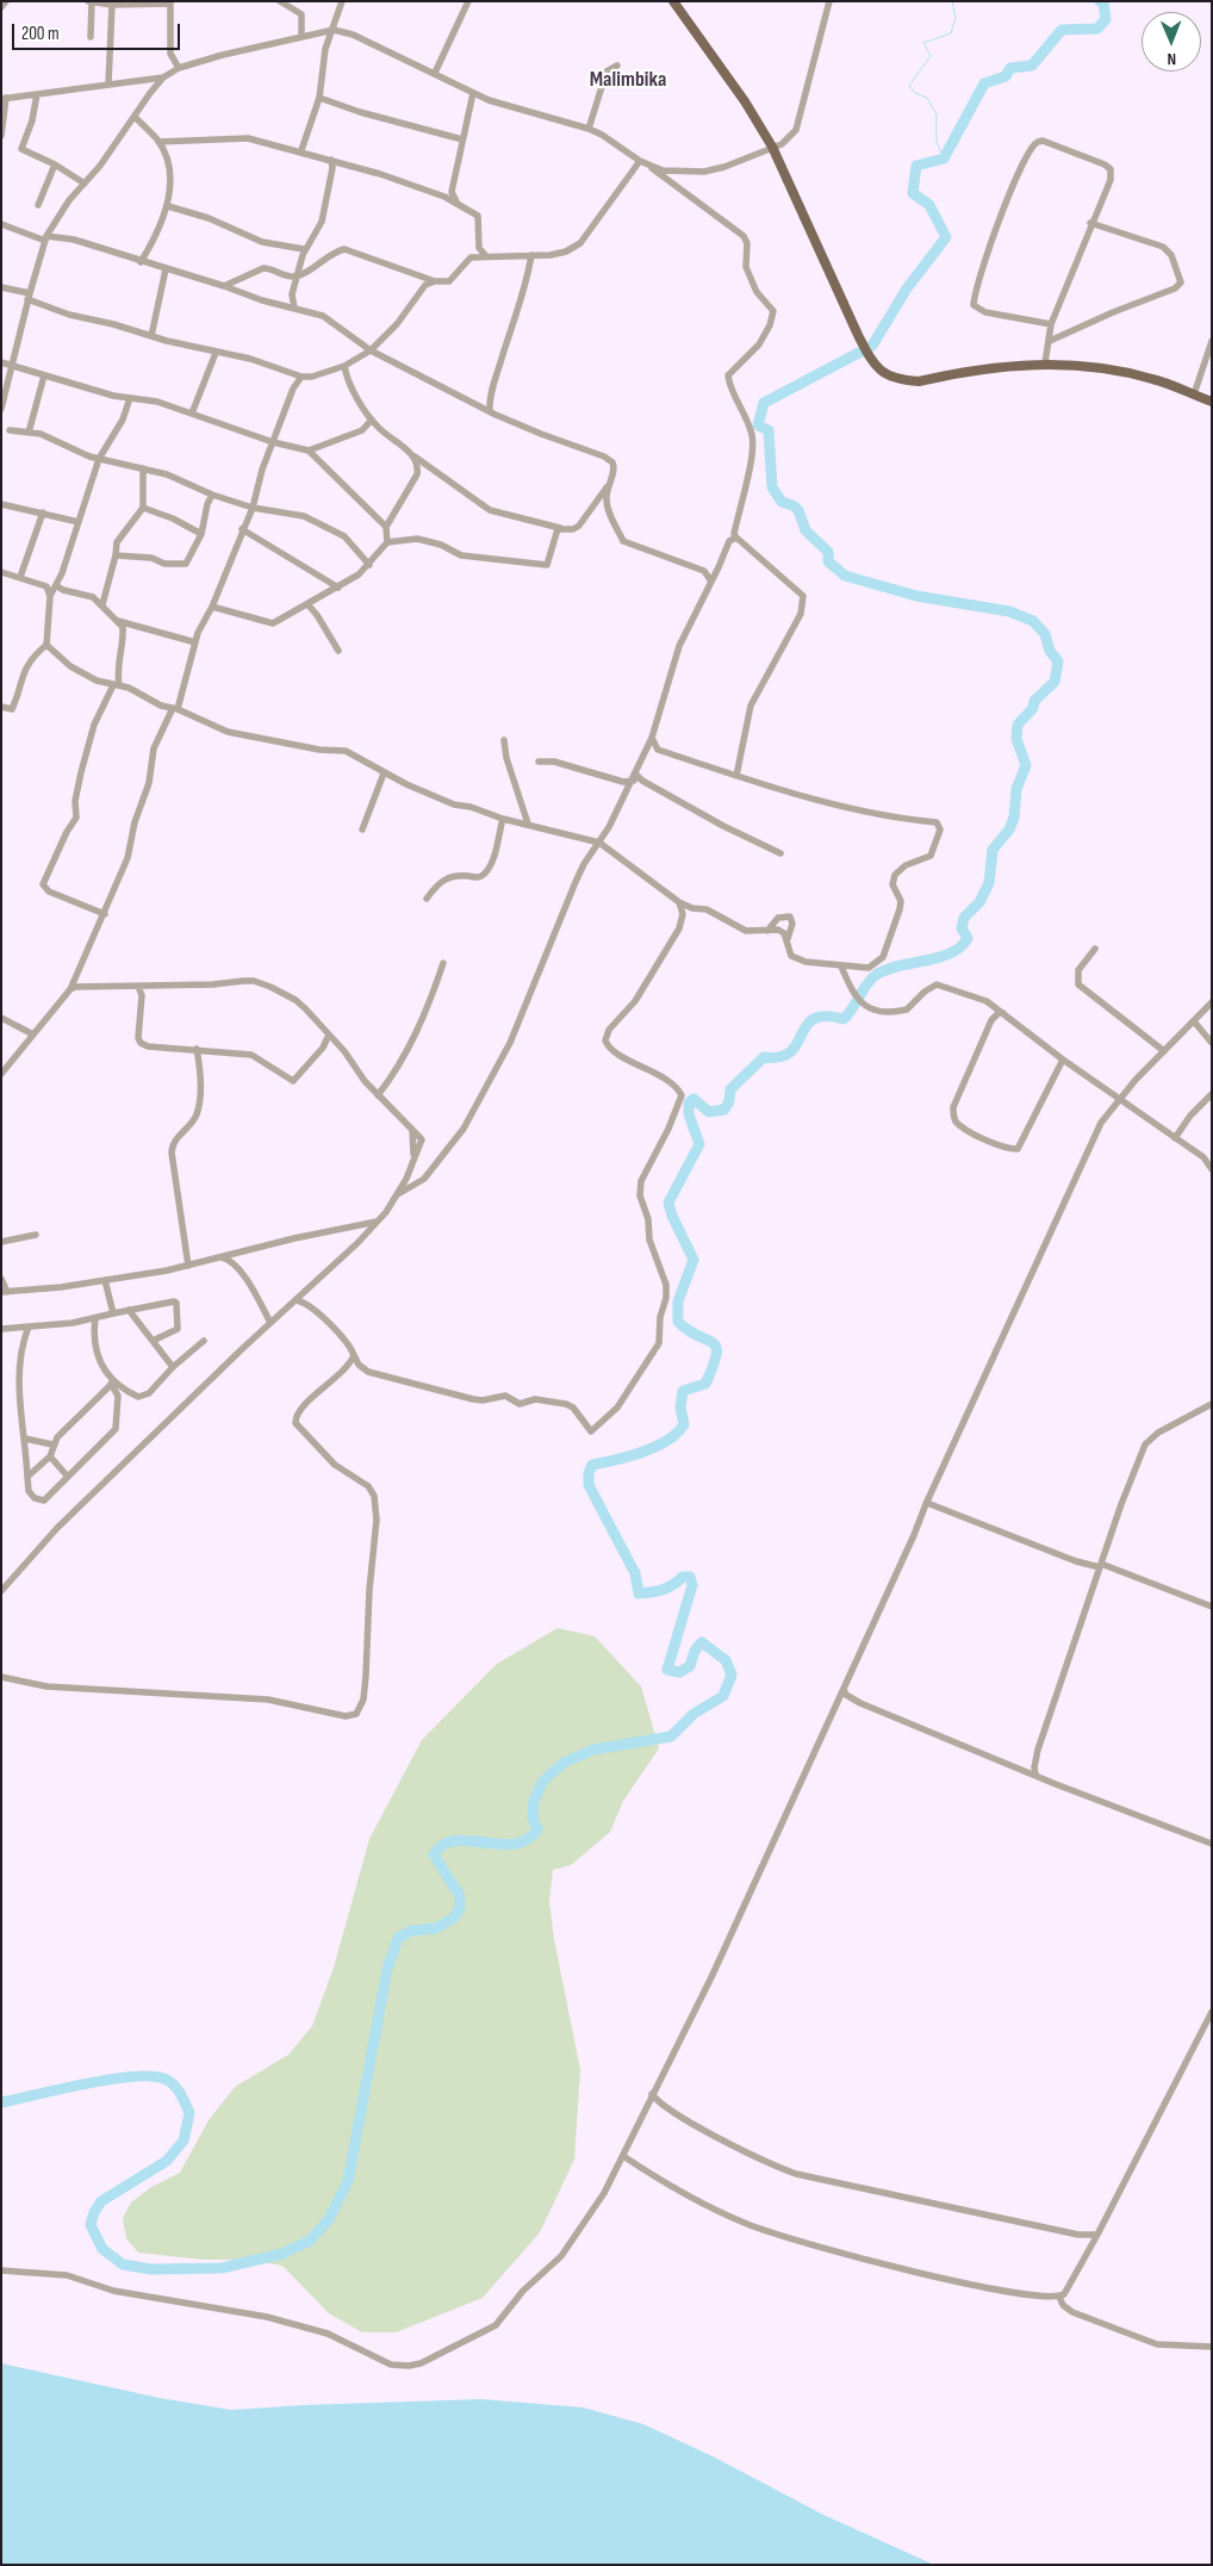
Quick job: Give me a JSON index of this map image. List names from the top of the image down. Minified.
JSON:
{"districts":["Malimbika"],"scale_bar":"200 m","north":"bottom"}
